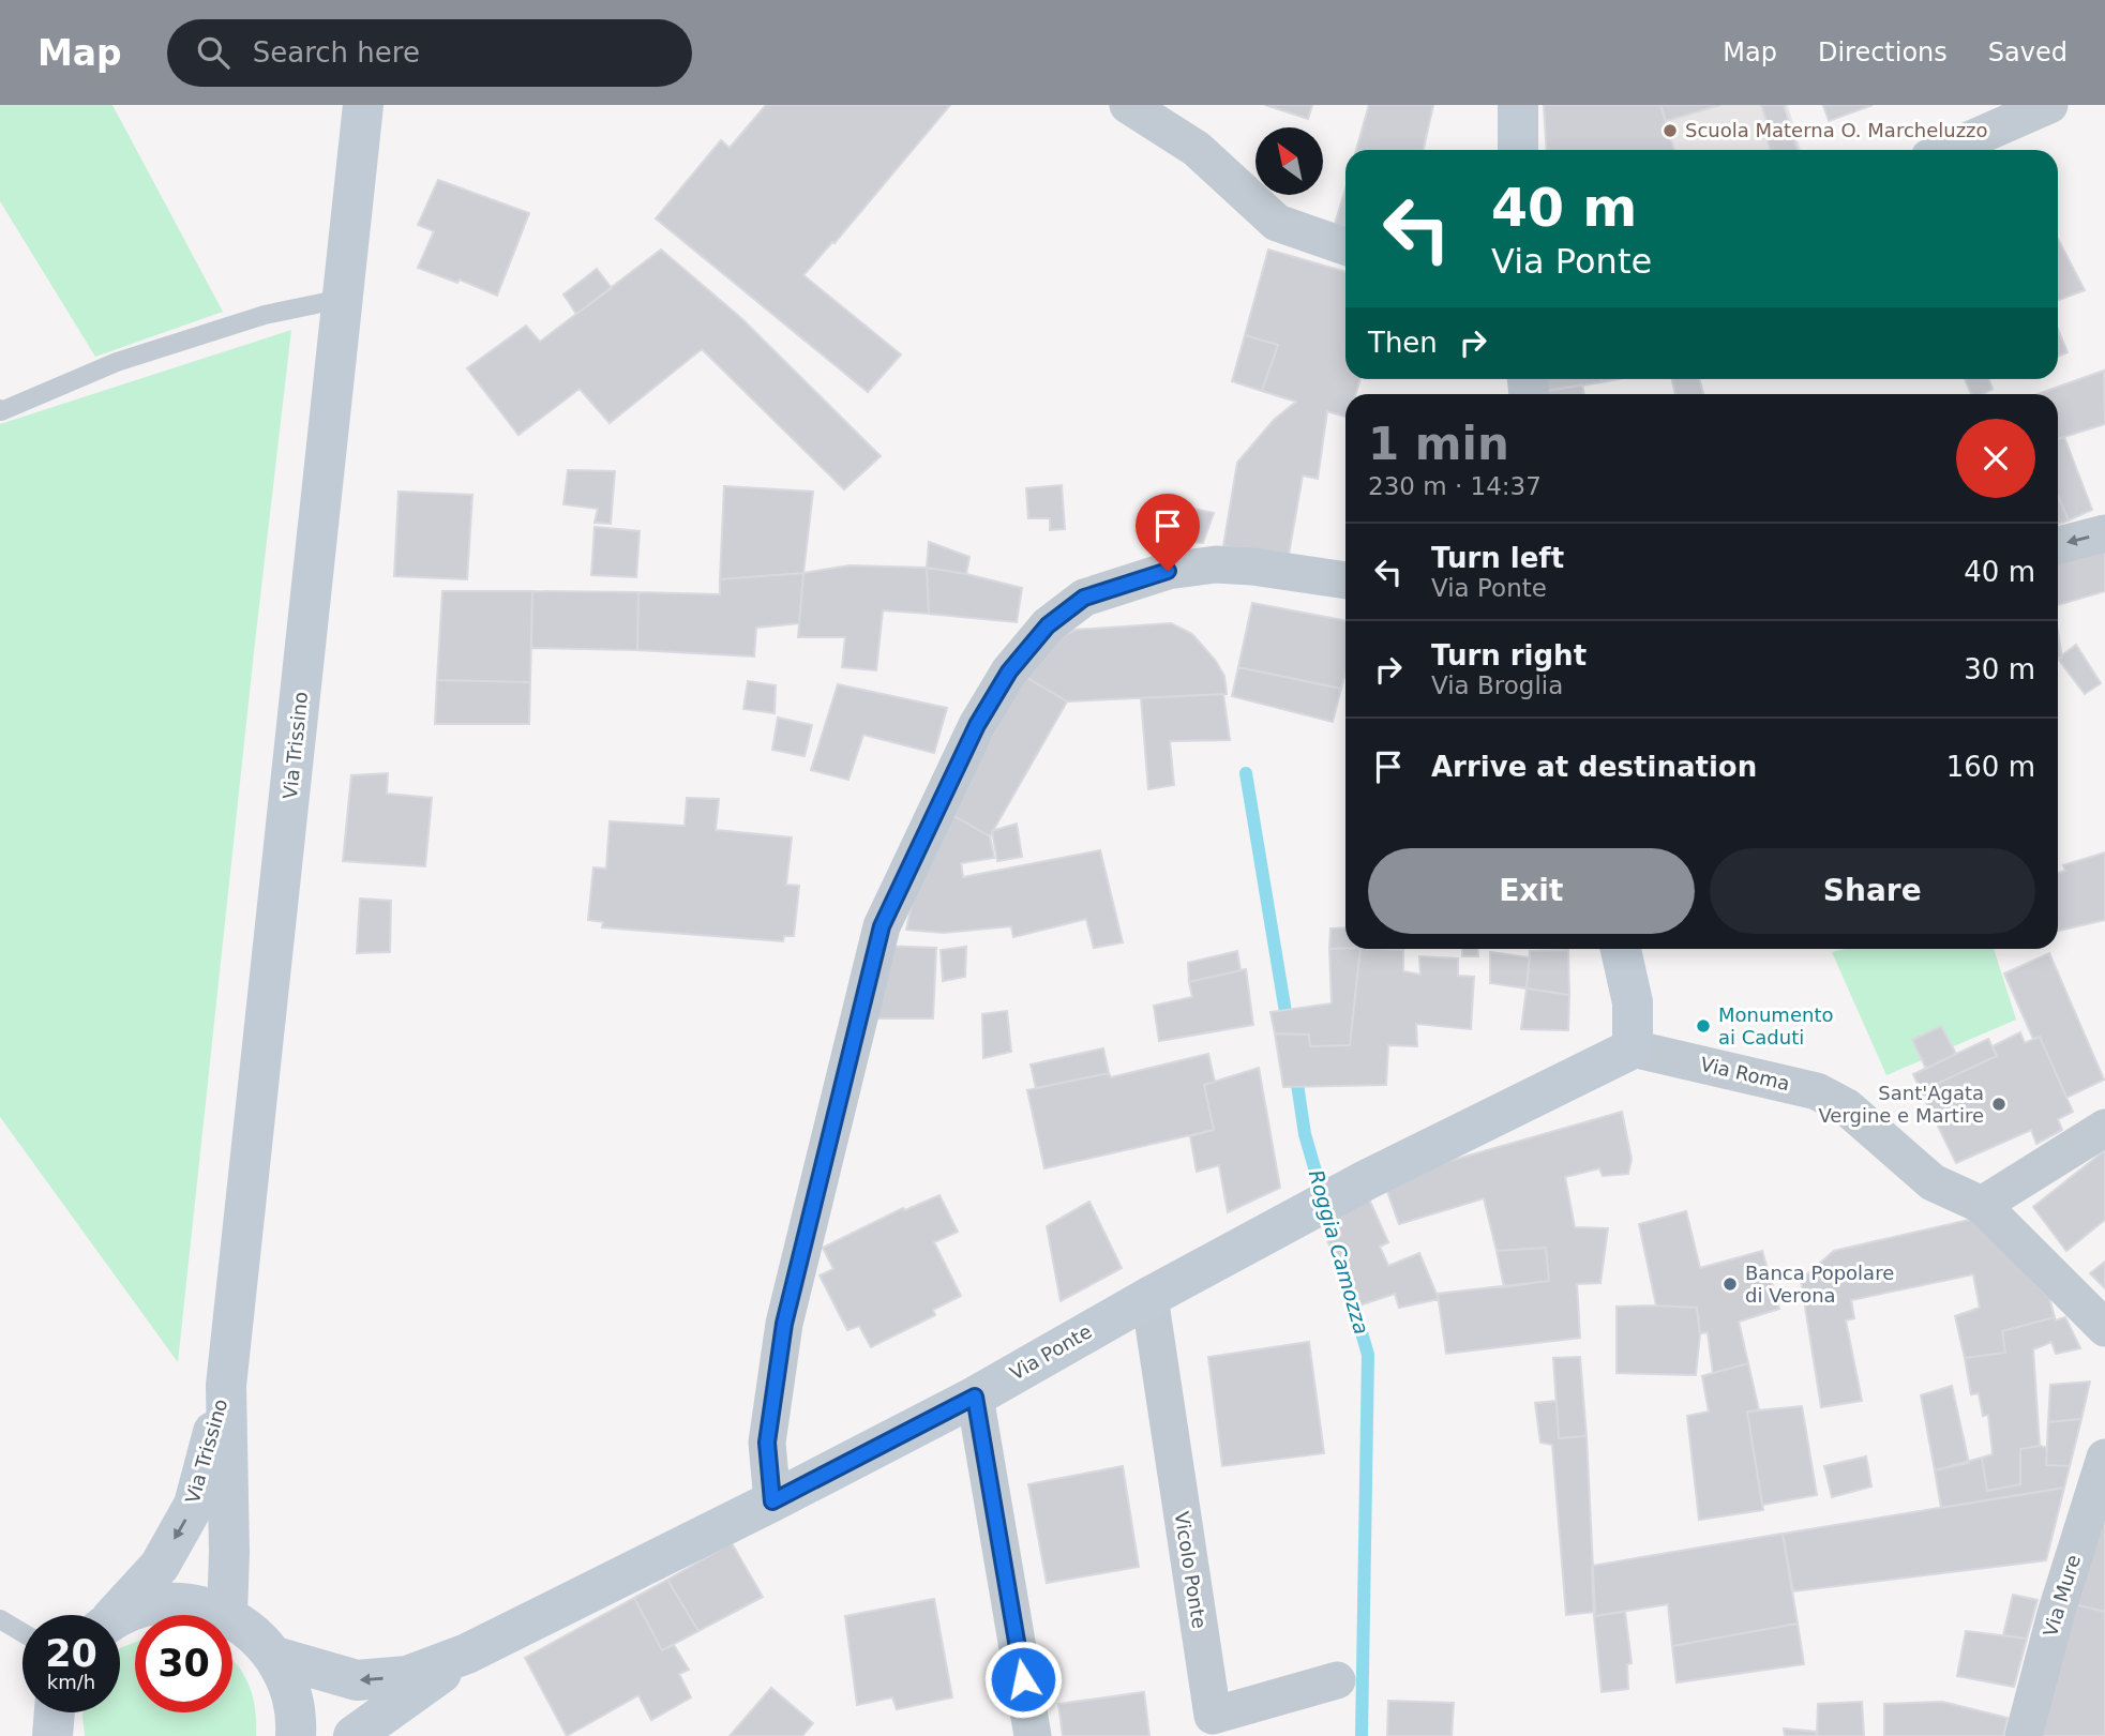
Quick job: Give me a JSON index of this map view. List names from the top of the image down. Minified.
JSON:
{"streets":{"main road":["Via Trissino","Via Ponte"],"street":["Via Roma","Vicolo Ponte","Via Mure"]},"crossings":[["Via Trissino","Via Ponte"],["Via Roma","Via Ponte"],["Via Ponte","Vicolo Ponte"]],"water":["Roggia Camozza"],"places":["Scuola Materna O. Marcheluzzo","Monumento ai Caduti","Sant'Agata Vergine e Martire","Banca Popolare di Verona"],"north":"top left","page":{"header":"Map","search":"Search here","nav":["Map","Directions","Saved"],"turn":["40 m","Via Ponte"],"then":"Then","heading":["1 min","230 m · 14:37"],"list":[{"name":"Turn left","note":"Via Ponte","value":"40 m"},{"name":"Turn right","note":"Via Broglia","value":"30 m"},{"name":"Arrive at destination","value":"160 m"}],"buttons":["Exit","Share"],"speed":"20 km/h","limit":"30"}}
